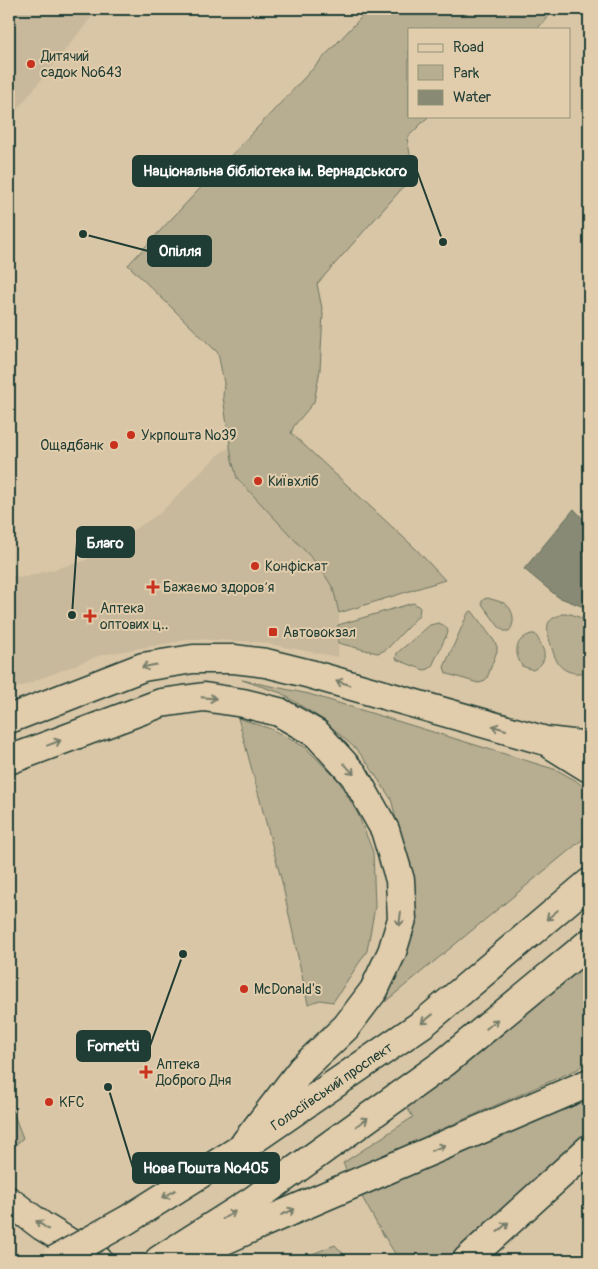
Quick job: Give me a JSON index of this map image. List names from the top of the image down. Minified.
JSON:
{"streets":{"main road":["Голосіївський проспект"]},"places":{"other":["Дитячий садок №643","Опілля","Національна бібліотека ім. Вернадського","Укрпошта №39","Ощадбанк","Київхліб","Конфіскат","Благо","Fornetti","McDonald's","Нова Пошта №405","KFC"],"health":["Бажаємо здоровʼя","Аптека оптових ц‥","Аптека Доброго Дня"],"transit":["Автовокзал"]},"legend":["Road","Park","Water"]}
